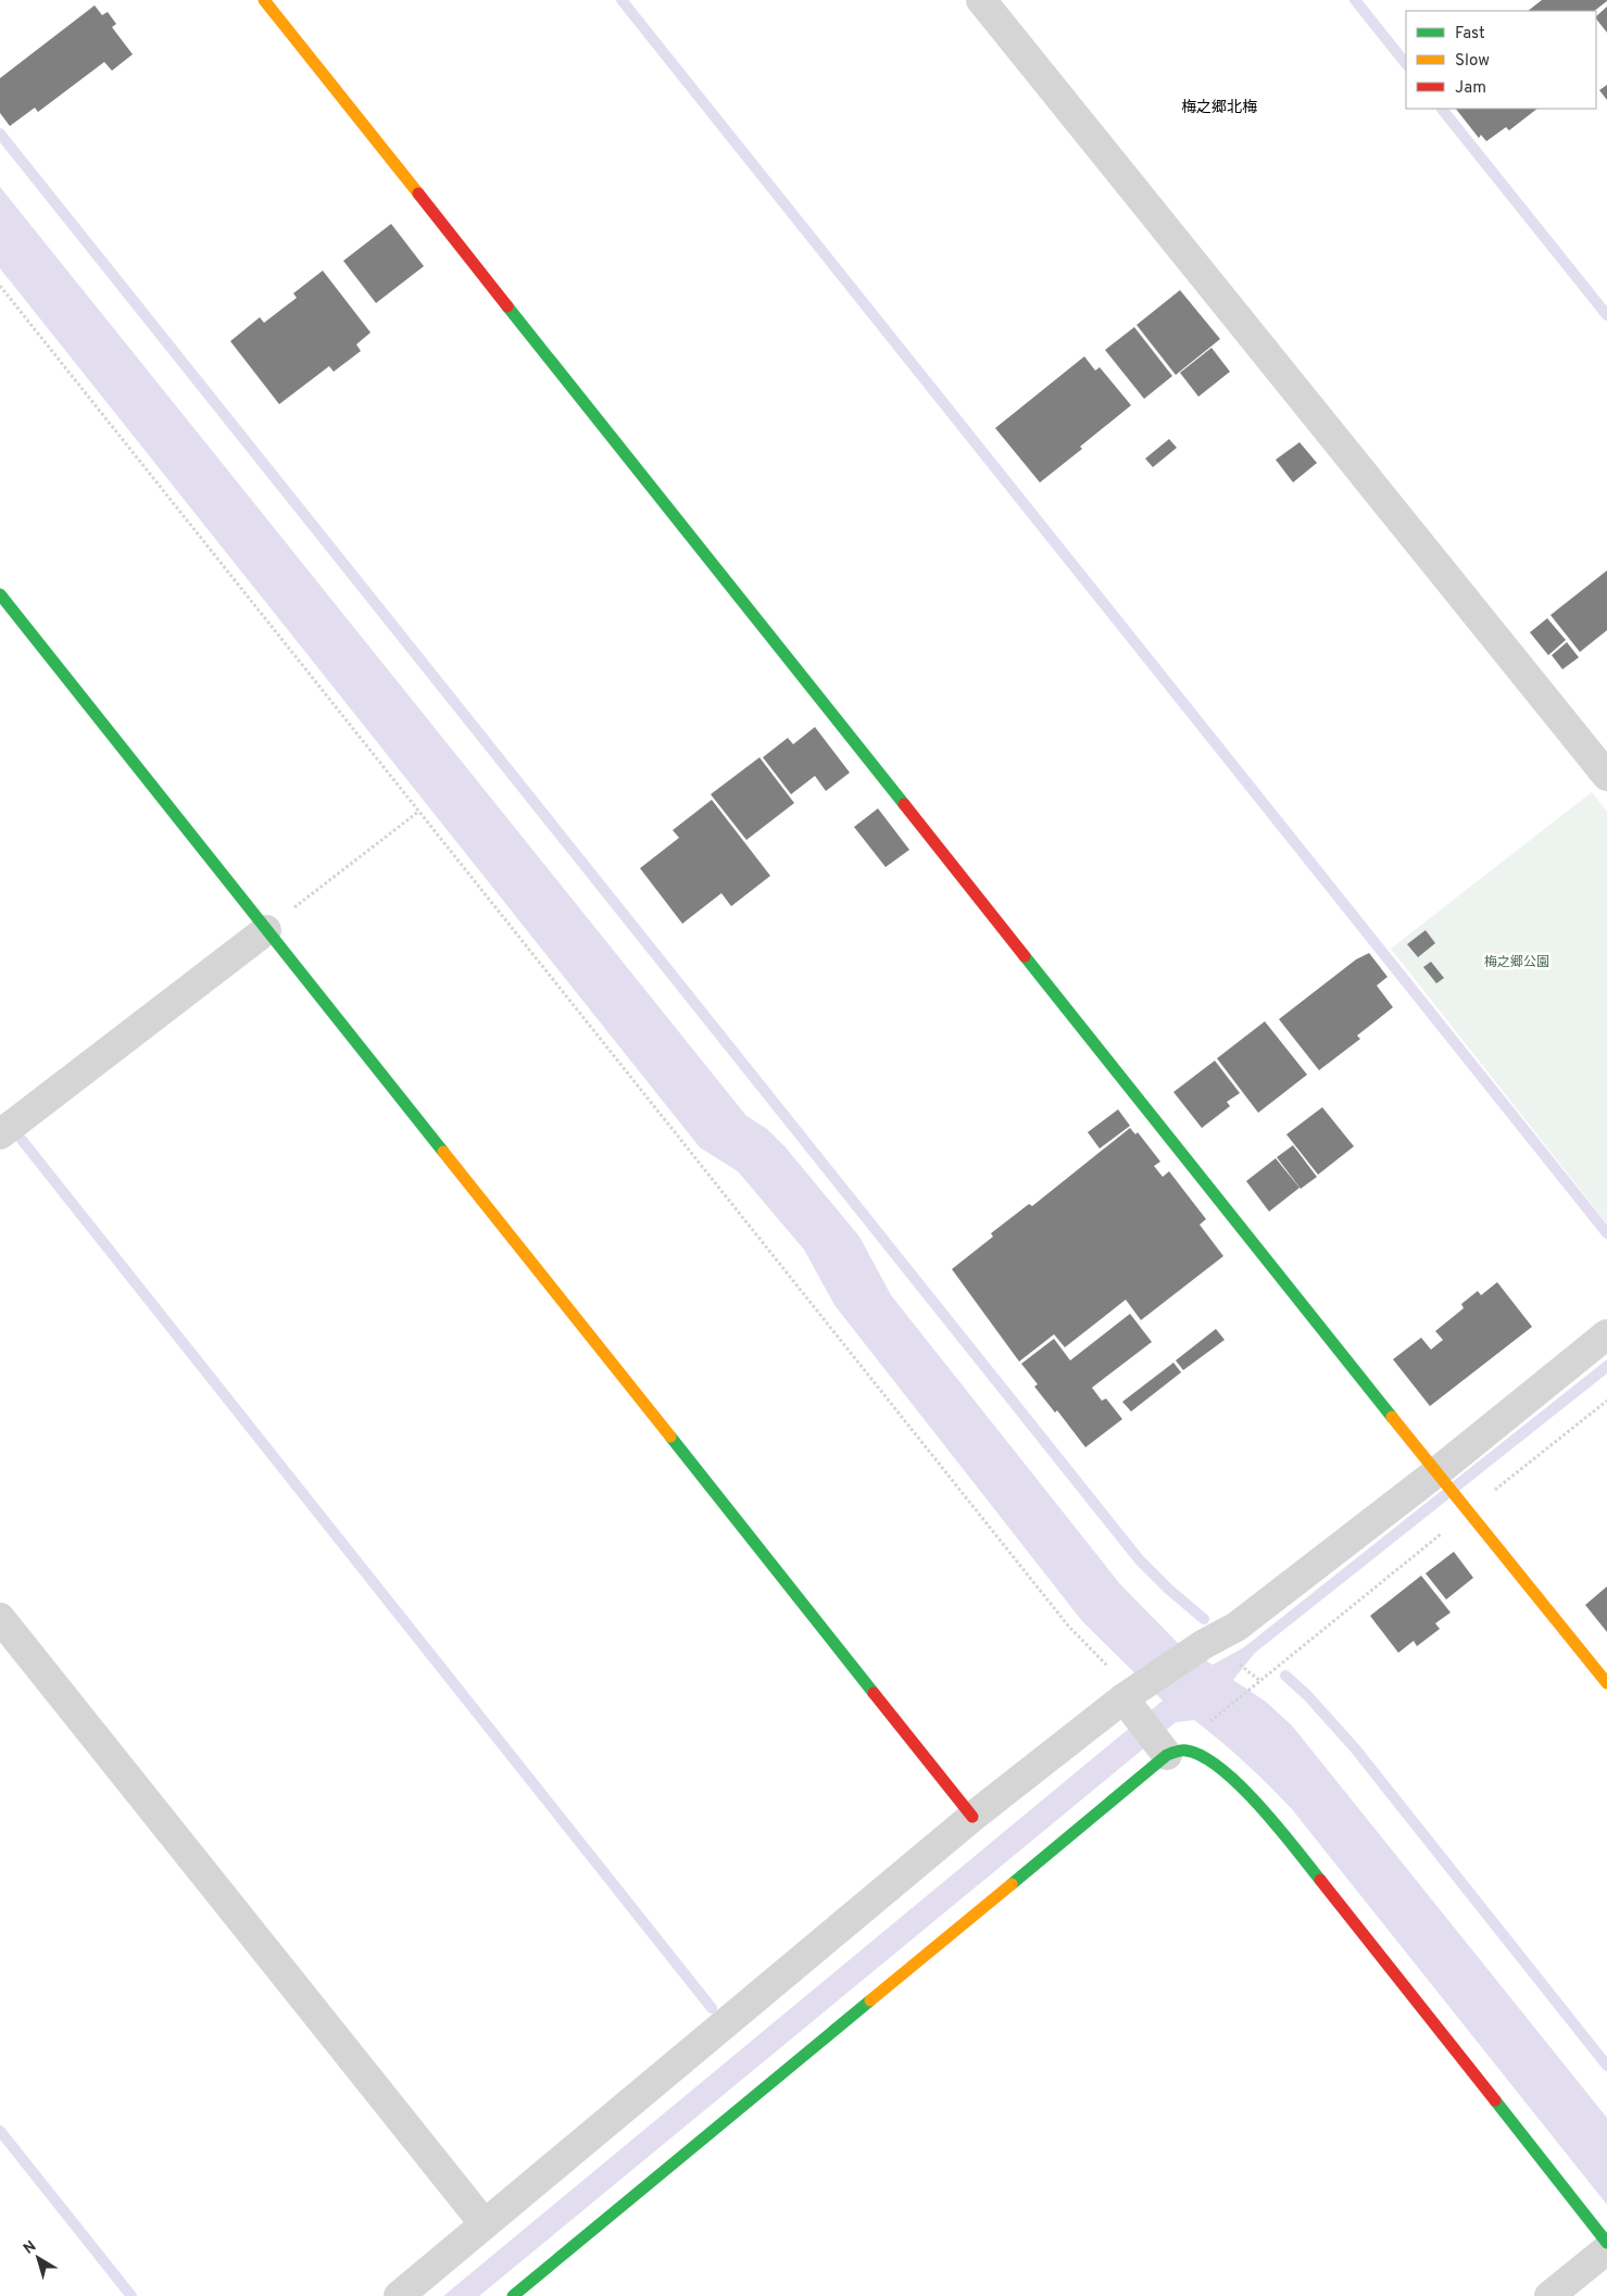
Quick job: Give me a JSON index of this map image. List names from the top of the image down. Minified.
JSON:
{"districts":["梅之郷北梅"],"parks":["梅之郷公園"],"legend":["Fast","Slow","Jam"],"north":"top left"}
